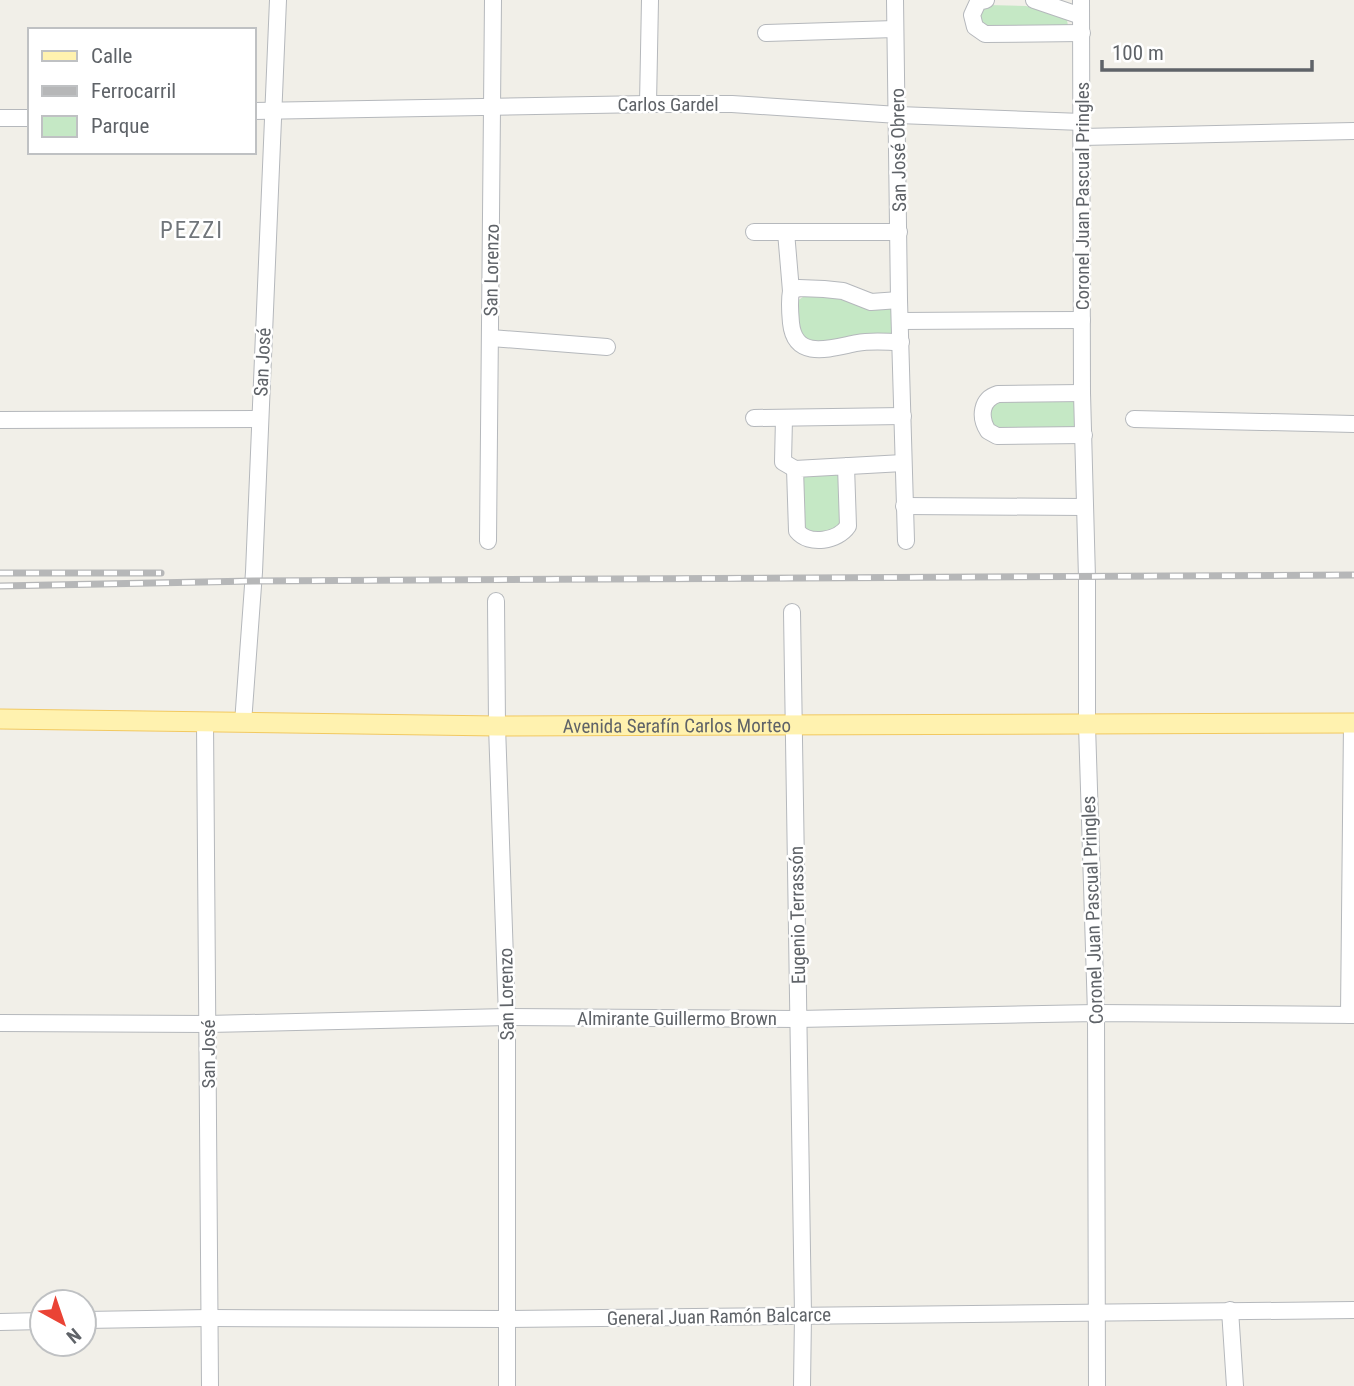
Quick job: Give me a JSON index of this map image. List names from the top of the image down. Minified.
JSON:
{"streets":{"main road":["Avenida Serafín Carlos Morteo"],"street":["Carlos Gardel","San José Obrero","Coronel Juan Pascual Pringles","San Lorenzo","San José","Eugenio Terrassón","Almirante Guillermo Brown","General Juan Ramón Balcarce"]},"crossings":[["Carlos Gardel","San José Obrero"],["Carlos Gardel","Coronel Juan Pascual Pringles"],["Carlos Gardel","San Lorenzo"],["Carlos Gardel","San José"],["Coronel Juan Pascual Pringles","Avenida Serafín Carlos Morteo"],["Coronel Juan Pascual Pringles","Almirante Guillermo Brown"],["Coronel Juan Pascual Pringles","General Juan Ramón Balcarce"],["San Lorenzo","Avenida Serafín Carlos Morteo"],["San Lorenzo","Almirante Guillermo Brown"],["San Lorenzo","General Juan Ramón Balcarce"],["San José","Avenida Serafín Carlos Morteo"],["San José","Almirante Guillermo Brown"],["San José","General Juan Ramón Balcarce"],["Avenida Serafín Carlos Morteo","Eugenio Terrassón"],["Eugenio Terrassón","Almirante Guillermo Brown"],["Eugenio Terrassón","General Juan Ramón Balcarce"]],"districts":["PEZZI"],"legend":["Calle","Ferrocarril","Parque"],"scale_bar":"100 m","north":"bottom right"}
